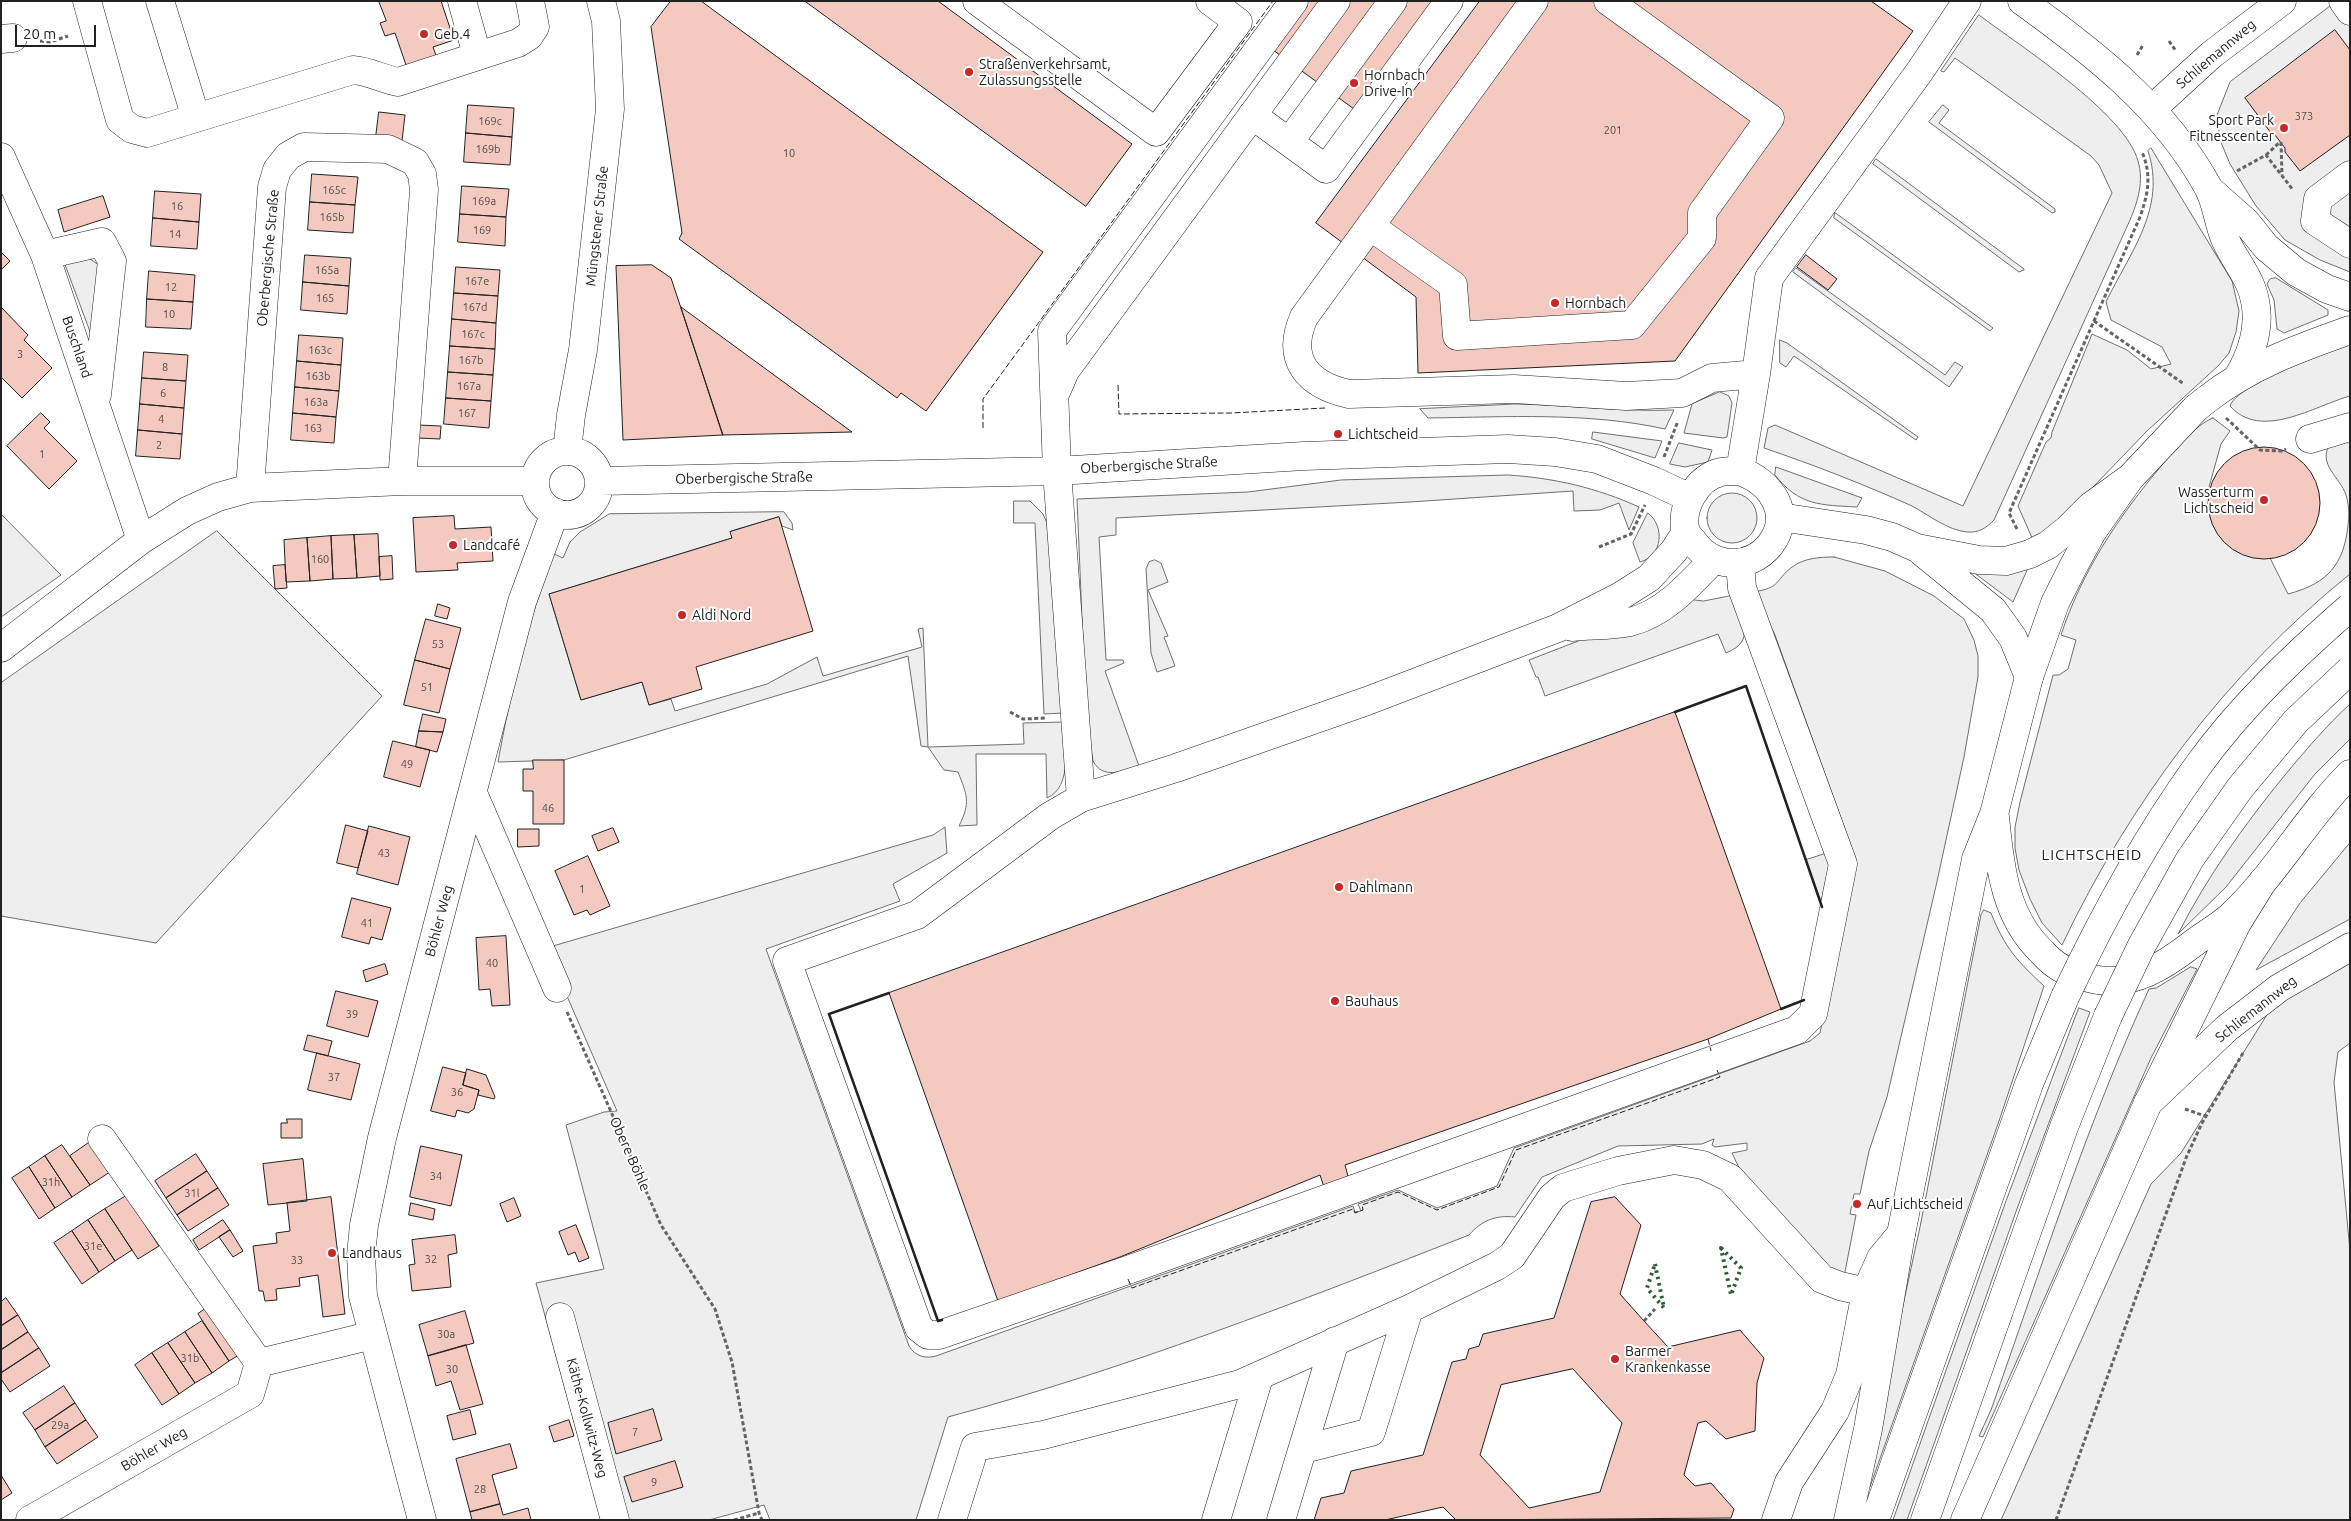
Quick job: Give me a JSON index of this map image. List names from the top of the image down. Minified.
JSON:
{"streets":{"main road":["Schliemannweg","Müngstener Straße","Oberbergische Straße","Buschland","Böhler Weg","Käthe-Kollwitz-Weg"],"path":["Obere Böhle"]},"crossings":[["Müngstener Straße","Oberbergische Straße"],["Müngstener Straße","Böhler Weg"],["Oberbergische Straße","Böhler Weg"]],"districts":["LICHTSCHEID"],"places":["Geb.4","Straßenverkehrsamt, Zulassungsstelle","Hornbach Drive-In","Sport Park Fitnesscenter","Hornbach","Lichtscheid","Wasserturm Lichtscheid","Landcafé","Aldi Nord","Dahlmann","Bauhaus","Auf Lichtscheid","Landhaus","Barmer Krankenkasse"],"house_numbers":["373","169c","201","169b","10","165c","169a","16","165b","169","14","165a","167e","12","165","167d","10","167c","163c","3","167b","8","163b","167a","6","163a","167","4","163","2","1","160","53","51","49","46","43","1","41","40","39","37","36","34","31h","31l","31e","32","33","30a","31b","30","29a","7","9","28"],"scale_bar":"20 m"}
